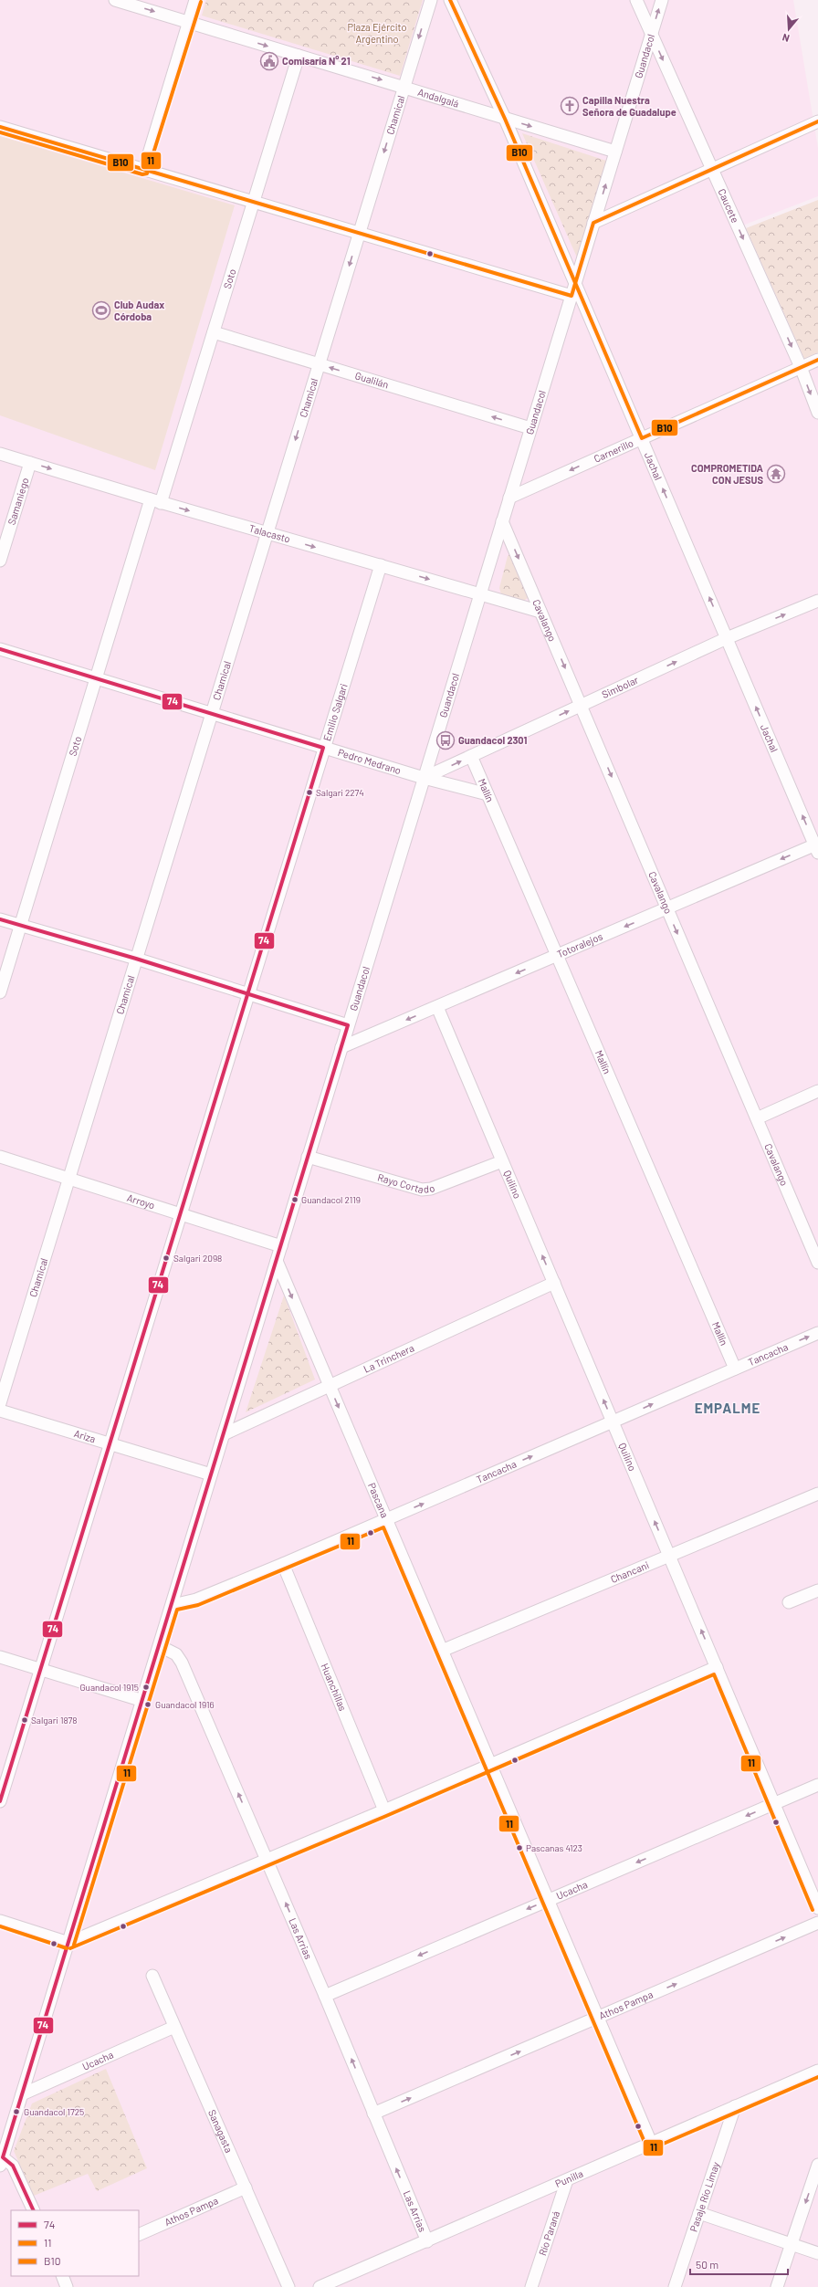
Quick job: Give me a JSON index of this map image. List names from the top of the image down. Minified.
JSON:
{"streets":{"street":["Guandacol","Andalgalá","Chamical","Caucete","Soto","Gualilán","Carnerillo","Jachal","Samaniego","Talacasto","Cavalango","Simbolar","Emilio Salgari","Pedro Medrano","Mallín","Totoralejos","Rayo Cortado","Quilino","Arroyo","Tancacha","La Trinchera","Ariza","Pascana","Chancani","Huanchillas","Ucacha","Las Arrias","Athos Pampa","Sanagasta","Punilla","Pasaje Río Limay","Río Paraná"]},"crossings":[["Guandacol","Andalgalá"],["Guandacol","Caucete"],["Guandacol","Gualilán"],["Guandacol","Carnerillo"],["Guandacol","Jachal"],["Guandacol","Talacasto"],["Guandacol","Cavalango"],["Guandacol","Simbolar"],["Guandacol","Pedro Medrano"],["Guandacol","Totoralejos"],["Guandacol","Rayo Cortado"],["Guandacol","Arroyo"],["Guandacol","Tancacha"],["Guandacol","La Trinchera"],["Guandacol","Ariza"],["Guandacol","Pascana"],["Guandacol","Ucacha"],["Guandacol","Las Arrias"],["Andalgalá","Chamical"],["Andalgalá","Soto"],["Andalgalá","Jachal"],["Chamical","Gualilán"],["Chamical","Talacasto"],["Chamical","Pedro Medrano"],["Chamical","Arroyo"],["Caucete","Carnerillo"],["Soto","Gualilán"],["Soto","Talacasto"],["Soto","Pedro Medrano"],["Carnerillo","Jachal"],["Jachal","Simbolar"],["Jachal","Totoralejos"],["Samaniego","Talacasto"],["Talacasto","Cavalango"],["Talacasto","Emilio Salgari"],["Cavalango","Simbolar"],["Cavalango","Totoralejos"],["Simbolar","Pedro Medrano"],["Simbolar","Mallín"],["Emilio Salgari","Pedro Medrano"],["Emilio Salgari","Arroyo"],["Emilio Salgari","Ariza"],["Pedro Medrano","Mallín"],["Mallín","Totoralejos"],["Mallín","Tancacha"],["Totoralejos","Quilino"],["Rayo Cortado","Quilino"],["Quilino","Tancacha"],["Quilino","La Trinchera"],["Quilino","Chancani"],["Quilino","Ucacha"],["Tancacha","Pascana"],["Tancacha","Huanchillas"],["La Trinchera","Pascana"],["Pascana","Chancani"],["Pascana","Ucacha"],["Pascana","Athos Pampa"],["Pascana","Punilla"],["Ucacha","Las Arrias"],["Ucacha","Sanagasta"],["Las Arrias","Athos Pampa"],["Las Arrias","Punilla"],["Athos Pampa","Sanagasta"],["Punilla","Pasaje Río Limay"],["Punilla","Río Paraná"]],"one_way":["Andalgalá","Chamical","Caucete","Gualilán","Carnerillo","Jachal","Talacasto","Cavalango","Simbolar","Totoralejos","Quilino","Tancacha","Ucacha","Las Arrias","Athos Pampa"],"districts":["EMPALME"],"parks":["Plaza Ejército Argentino"],"places":{"public building":["Comisaría N° 21"],"church":["Capilla Nuestra Señora de Guadalupe"],"sports":["Club Audax Córdoba"],"temple":["COMPROMETIDA CON JESUS"],"bus stop":["Guandacol 2301"],"other":["Salgari 2274","Guandacol 2119","Salgari 2098","Guandacol 1915","Guandacol 1916","Salgari 1878","Pascanas 4123","Guandacol 1725"]},"lines":["transit line B10","transit line 11","transit line 74"],"legend":["74","11","B10"],"scale_bar":"50 m","north":"bottom"}
